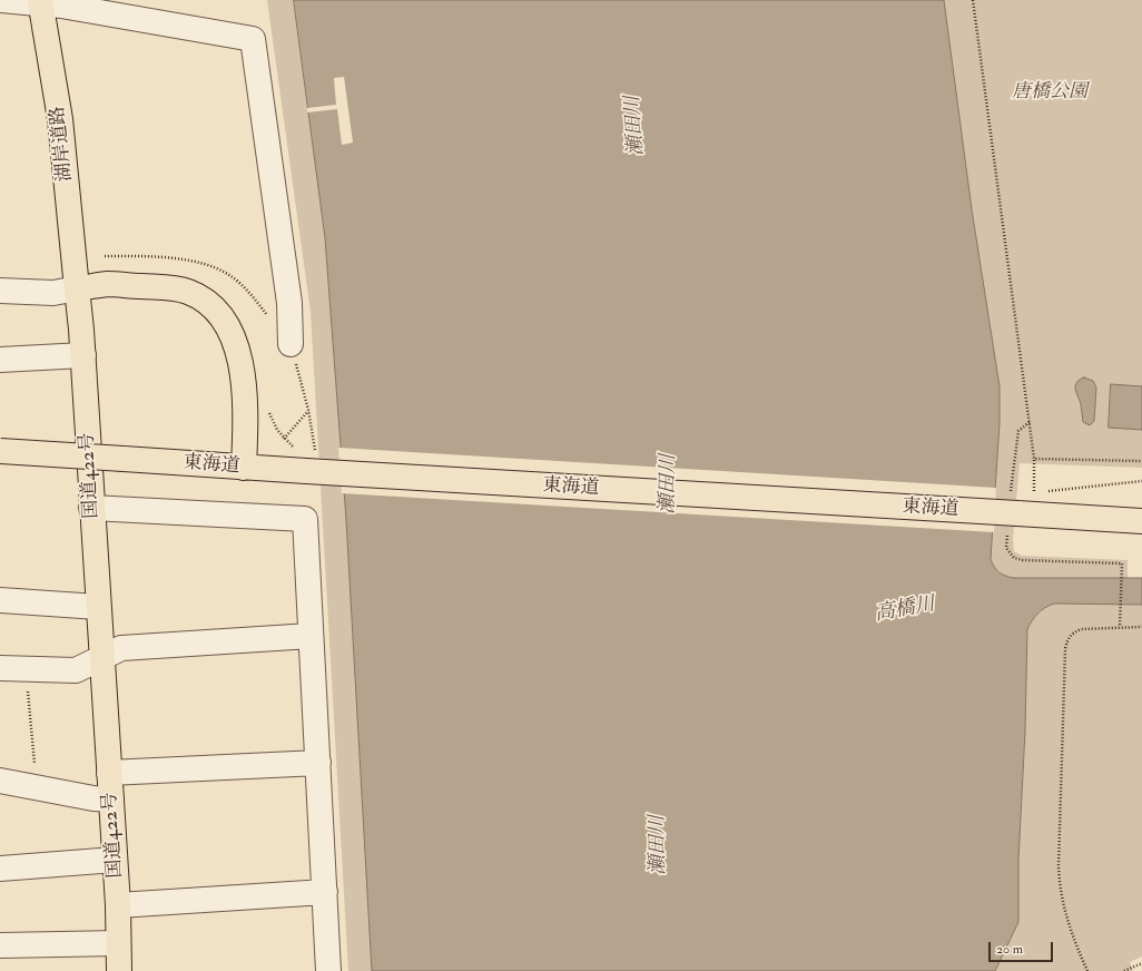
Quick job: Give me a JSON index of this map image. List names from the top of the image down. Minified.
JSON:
{"streets":{"main road":["湖岸道路","東海道","国道422号"]},"crossings":[["湖岸道路","国道422号"]],"water":["瀬田川","高橋川"],"parks":["唐橋公園"],"scale_bar":"20 m"}
